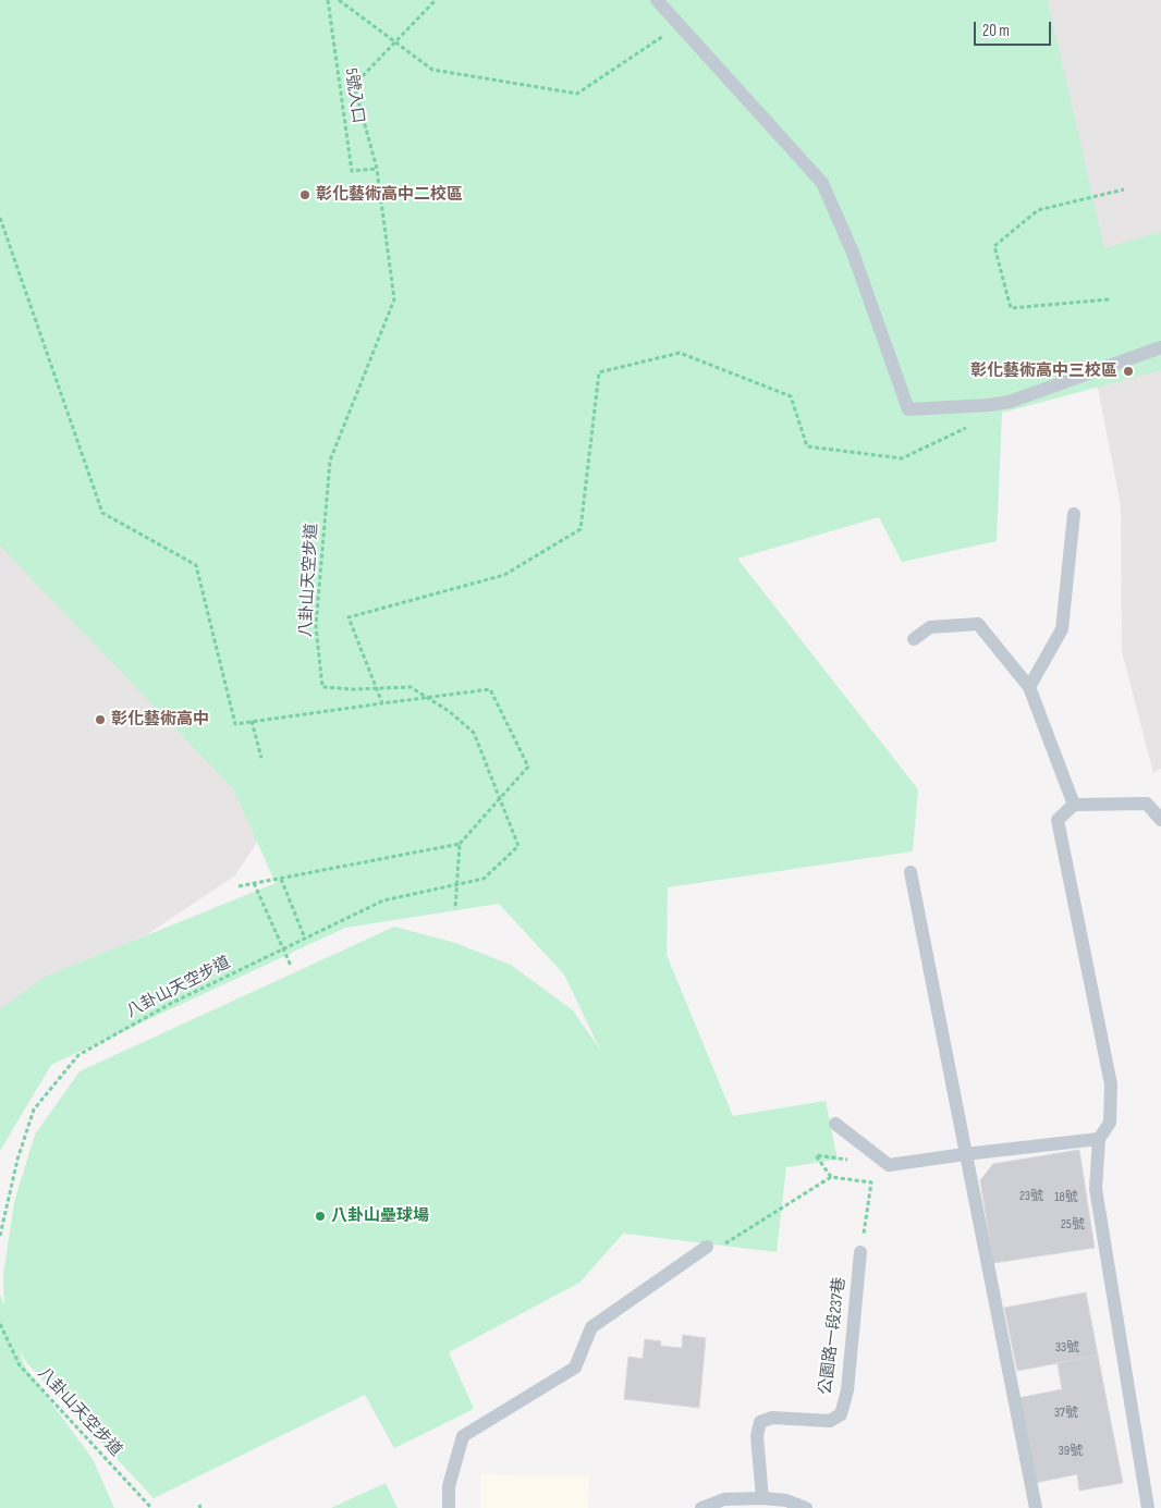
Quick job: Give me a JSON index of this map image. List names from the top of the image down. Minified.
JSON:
{"streets":{"lane":["公園路一段237巷"],"path":["5號入口","八卦山天空步道"]},"crossings":[["5號入口","八卦山天空步道"]],"places":["彰化藝術高中二校區","彰化藝術高中三校區","彰化藝術高中","八卦山壘球場"],"house_numbers":["23號","18號","25號","33號","37號","39號"],"scale_bar":"20 m"}
